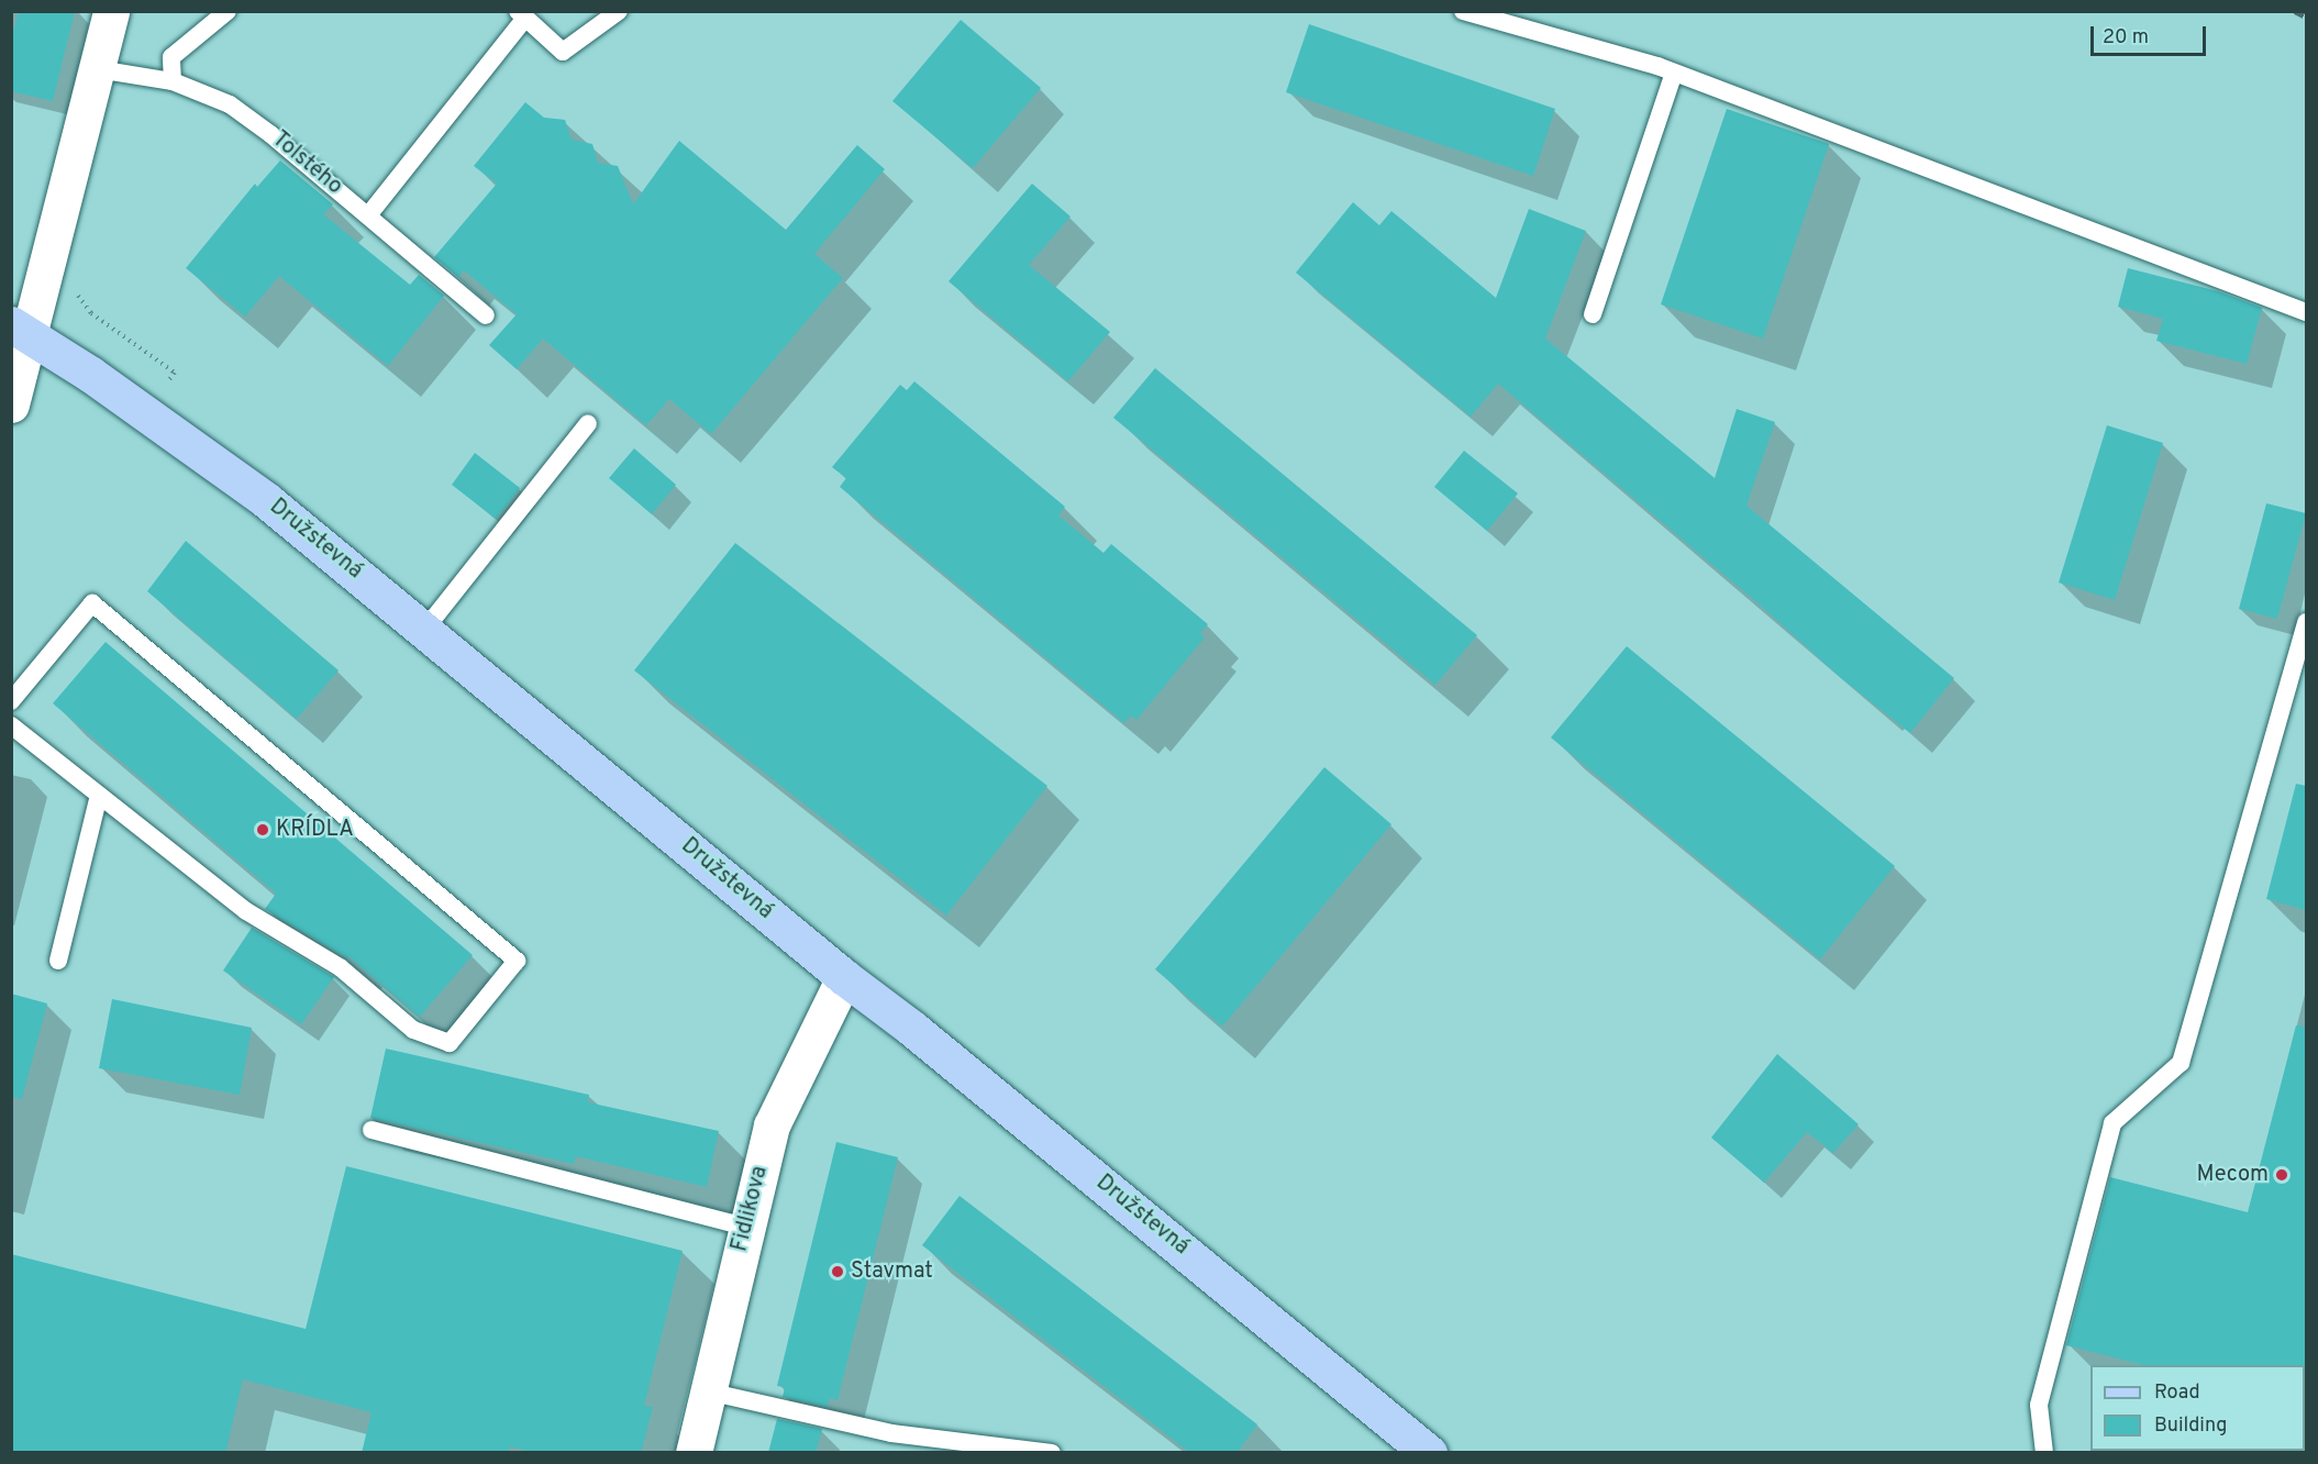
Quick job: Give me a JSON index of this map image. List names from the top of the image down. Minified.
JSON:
{"streets":{"main road":["Družstevná"],"street":["Fidlikova"],"lane":["Tolstého"]},"crossings":[["Družstevná","Fidlikova"]],"places":["KRÍDLA","Mecom","Stavmat"],"legend":["Road","Building"],"scale_bar":"20 m"}
